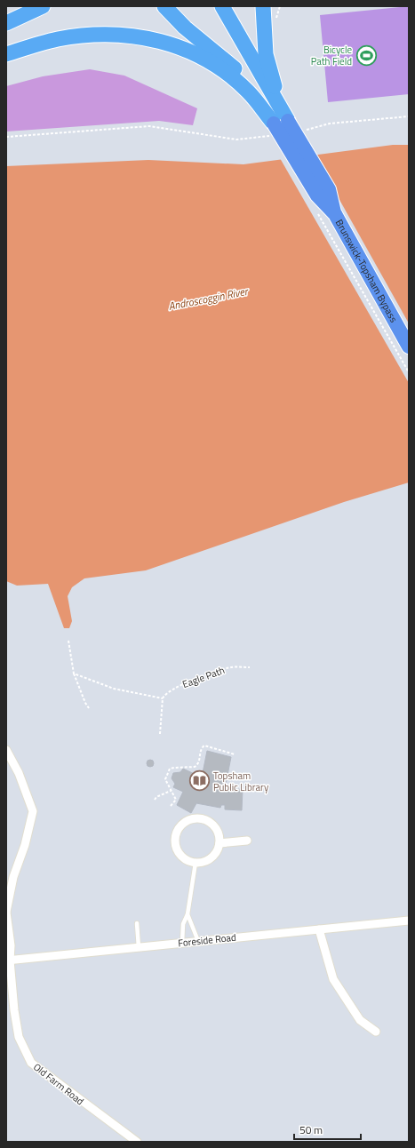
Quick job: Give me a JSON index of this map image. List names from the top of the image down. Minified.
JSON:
{"streets":{"highway":["Brunswick-Topsham Bypass"],"street":["Foreside Road","Old Farm Road"],"path":["Eagle Path"]},"crossings":[["Foreside Road","Old Farm Road"]],"water":["Androscoggin River"],"places":{"sports":["Bicycle Path Field"],"library":["Topsham Public Library"]},"scale_bar":"50 m"}
